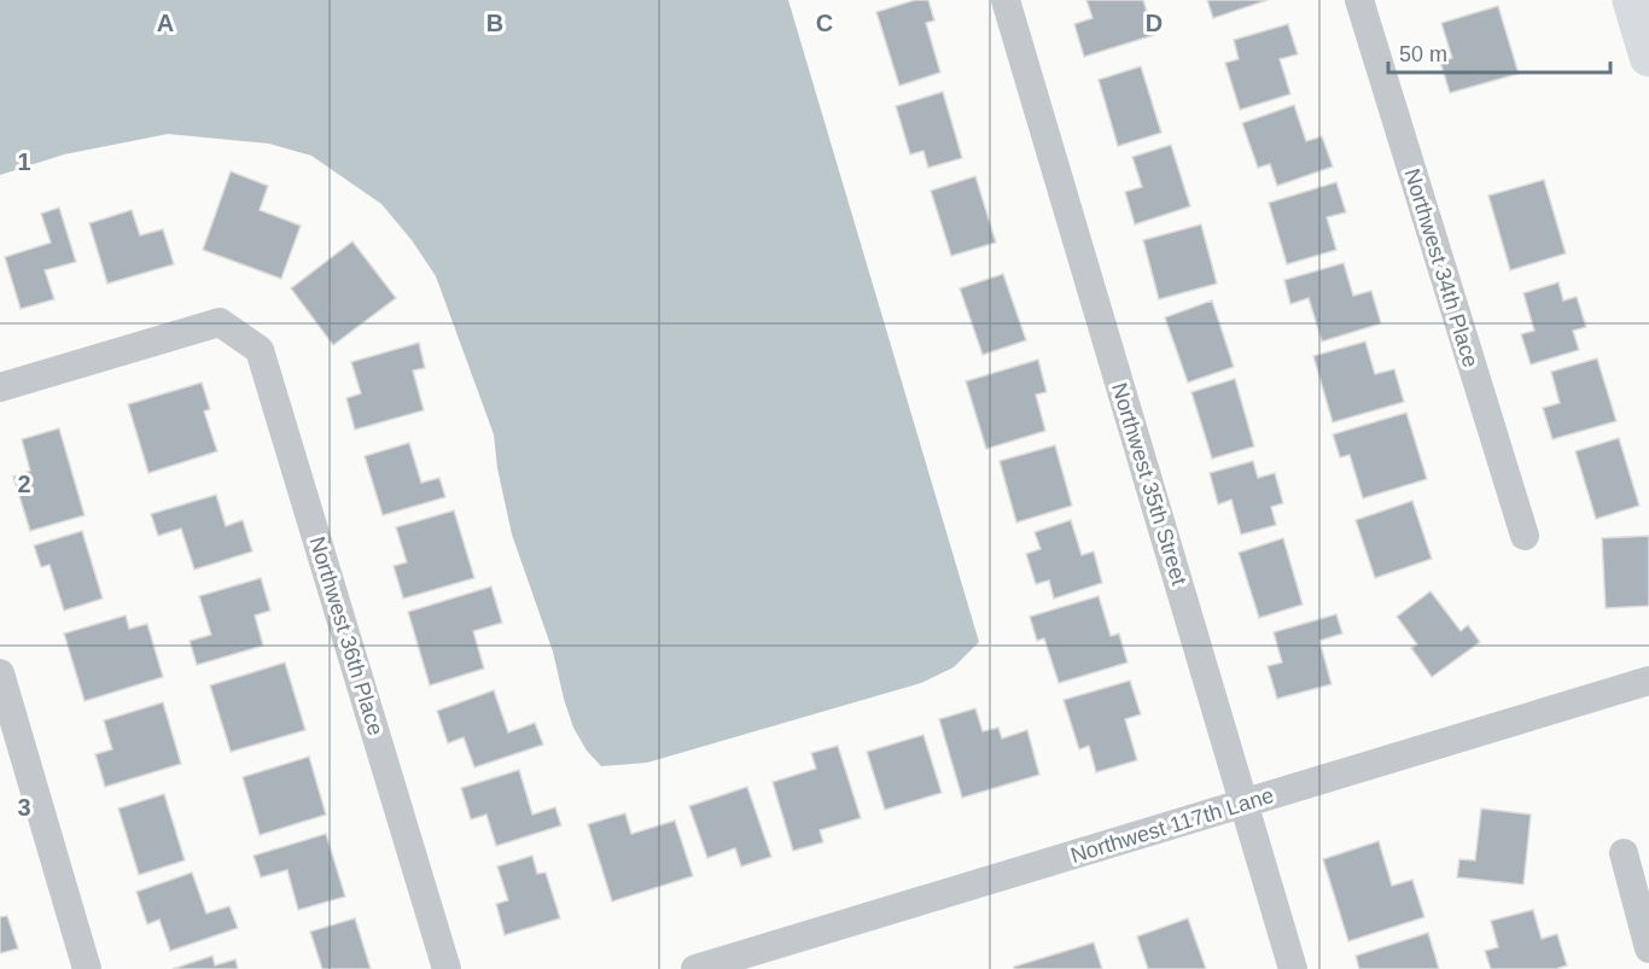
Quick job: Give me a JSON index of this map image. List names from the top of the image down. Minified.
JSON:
{"streets":{"street":["Northwest 34th Place","Northwest 35th Street","Northwest 36th Place","Northwest 117th Lane"]},"crossings":[["Northwest 35th Street","Northwest 117th Lane"]],"scale_bar":"50 m","grid":{"columns":["A","B","C","D"],"rows":["1","2","3"]}}
